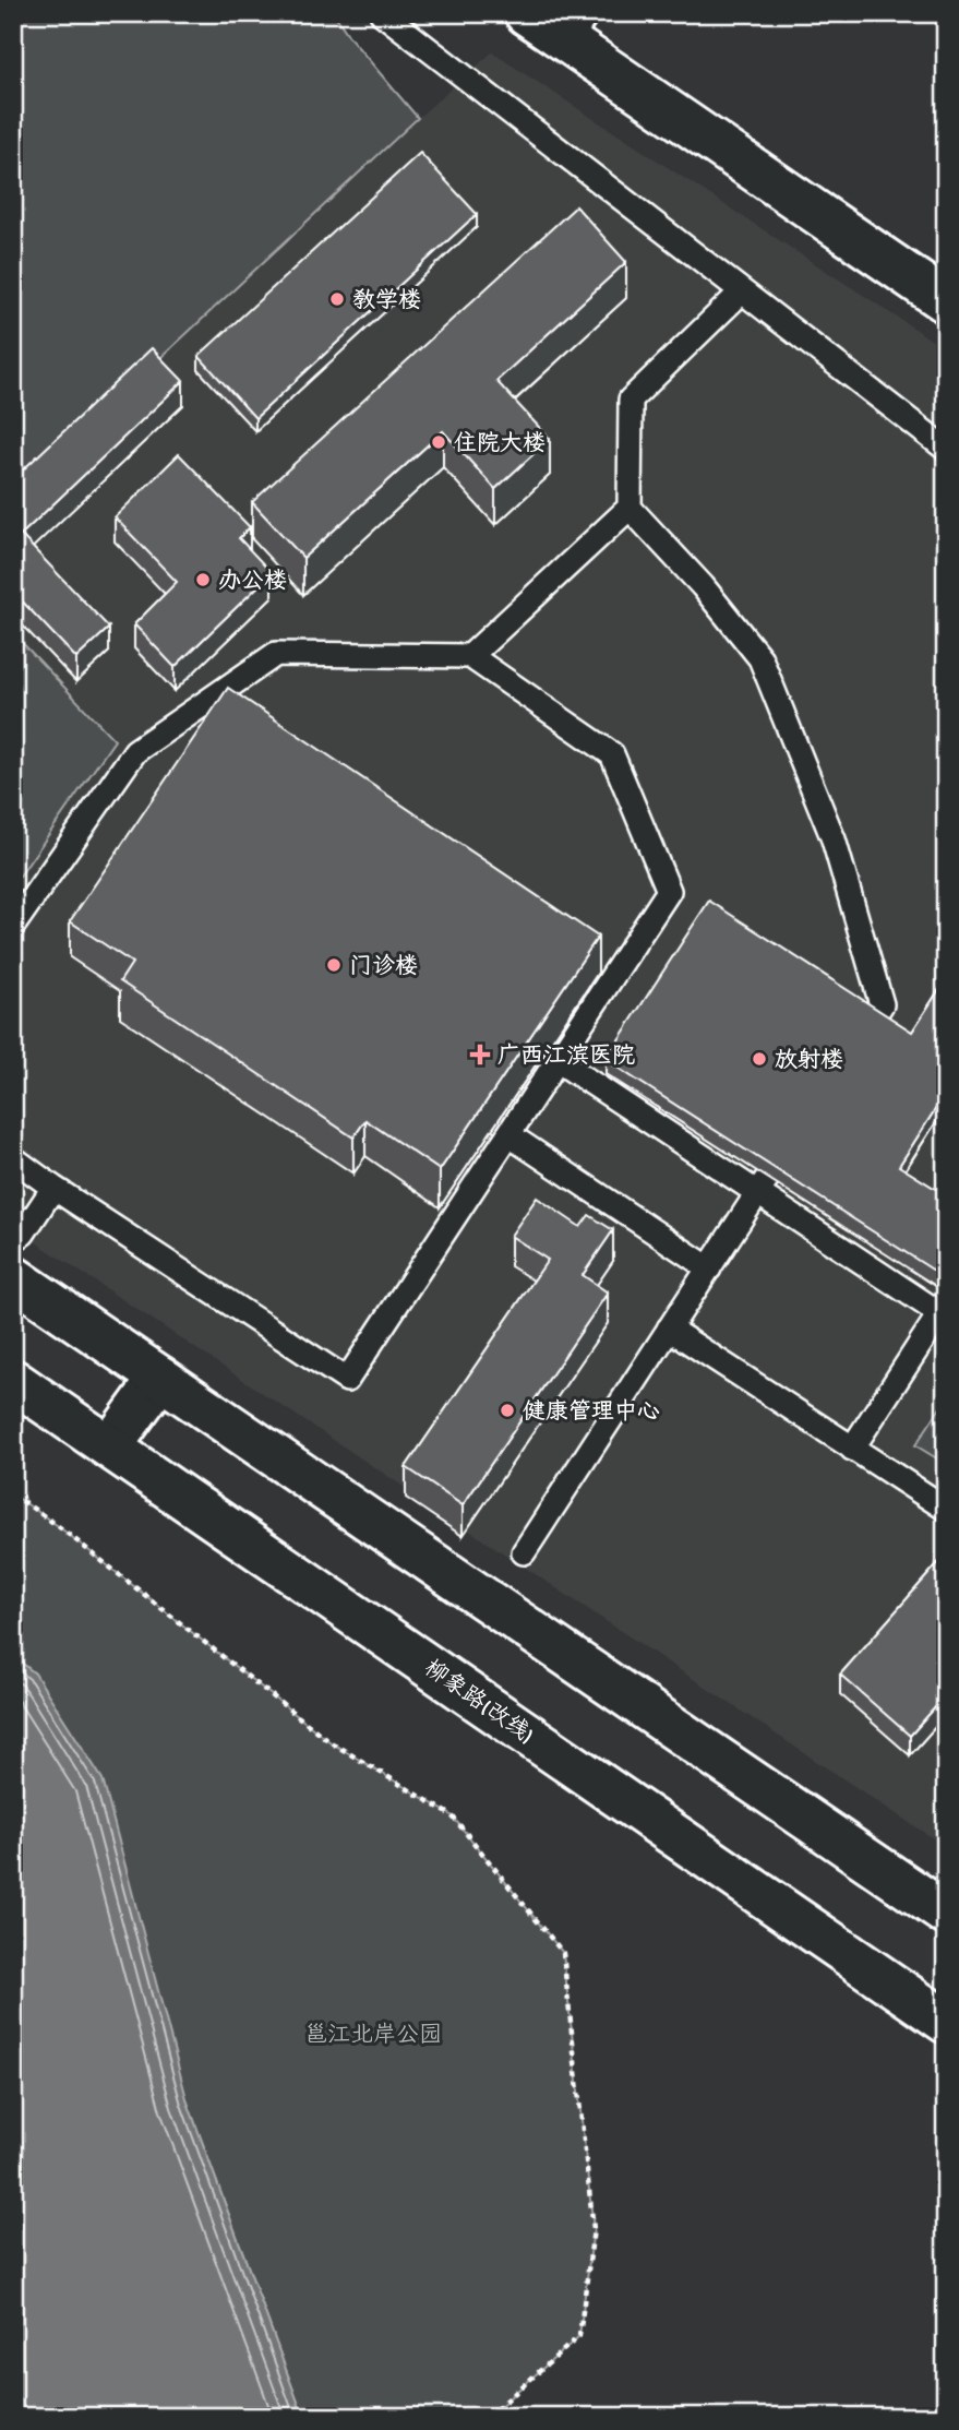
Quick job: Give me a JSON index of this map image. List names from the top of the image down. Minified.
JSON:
{"streets":{"main road":["柳象路(改线)"]},"parks":["邕江北岸公园"],"places":{"other":["教学楼","住院大楼","办公楼","门诊楼","放射楼","健康管理中心"],"health":["广西江滨医院"]}}
